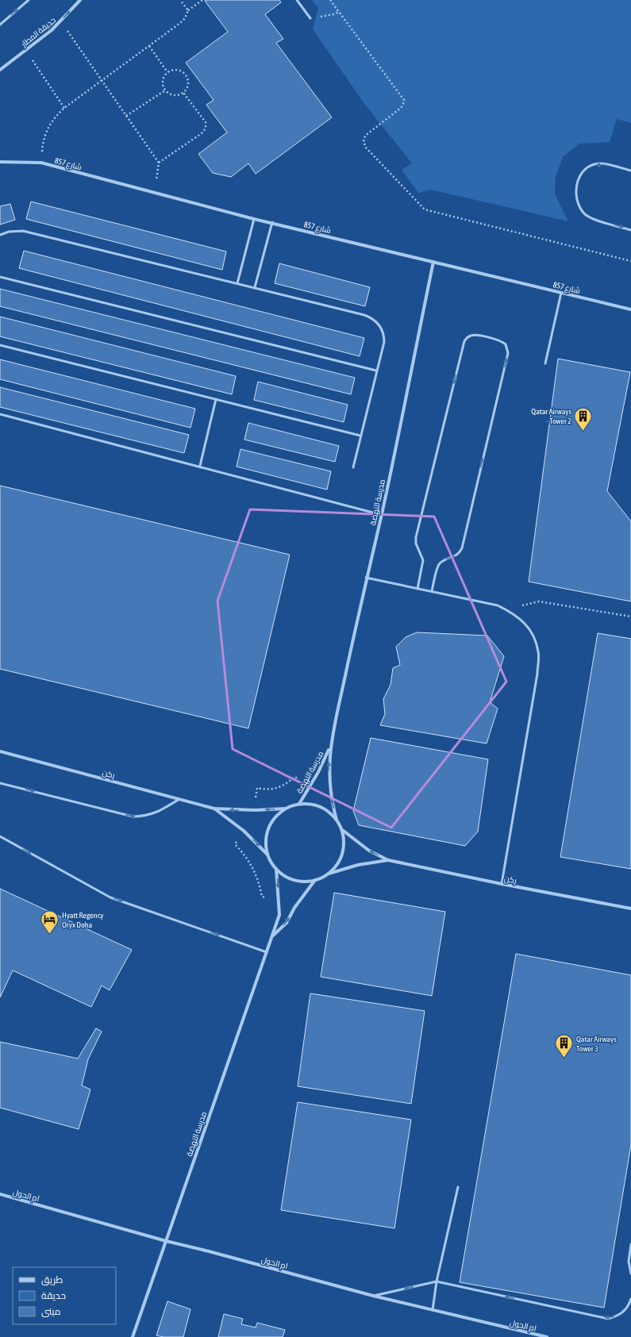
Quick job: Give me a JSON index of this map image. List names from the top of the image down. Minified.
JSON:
{"streets":{"street":["حديقة المطار","شارع 857","مدرسة النهضة","ركن","ام الحول"]},"crossings":[["شارع 857","مدرسة النهضة"],["مدرسة النهضة","ركن"],["مدرسة النهضة","ام الحول"]],"places":{"building":["Qatar Airways - Tower 2","Qatar Airways Tower 3"],"hotel":["Hyatt Regency Oryx Doha"]},"legend":["طريق","حديقة","مبنى"]}
